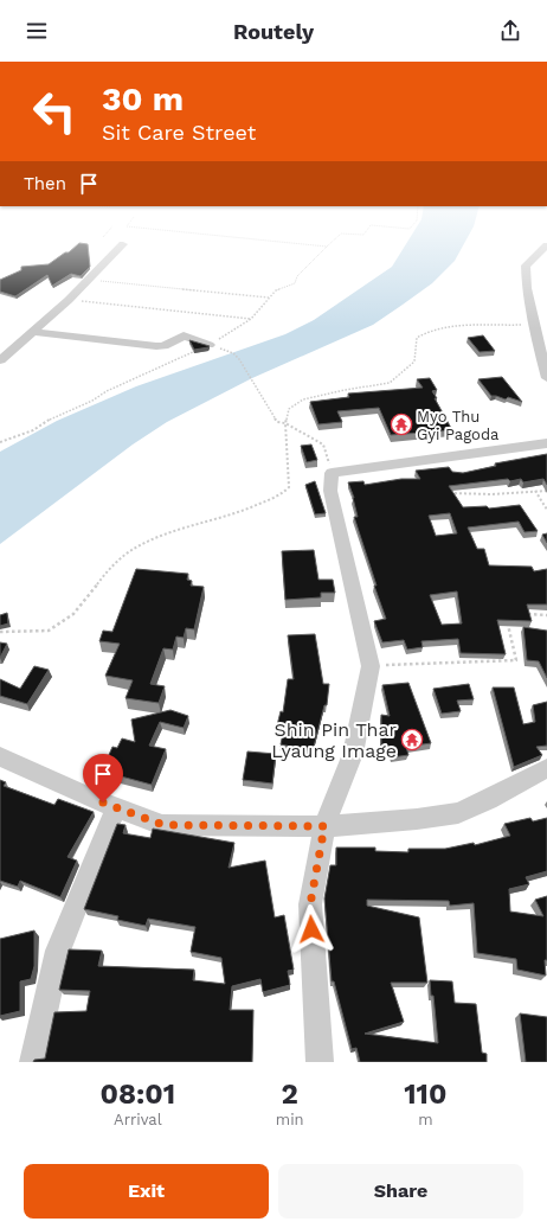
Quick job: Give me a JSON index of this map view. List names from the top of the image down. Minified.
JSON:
{"places":{"temple":["Myo Thu Gyi Pagoda","Shin Pin Thar Lyaung Image"]},"page":{"header":"Routely","turn":["30 m","Sit Care Street"],"then":"Then","eta":["08:01","Arrival","2","min","110","m"],"buttons":["Exit","Share"]}}
